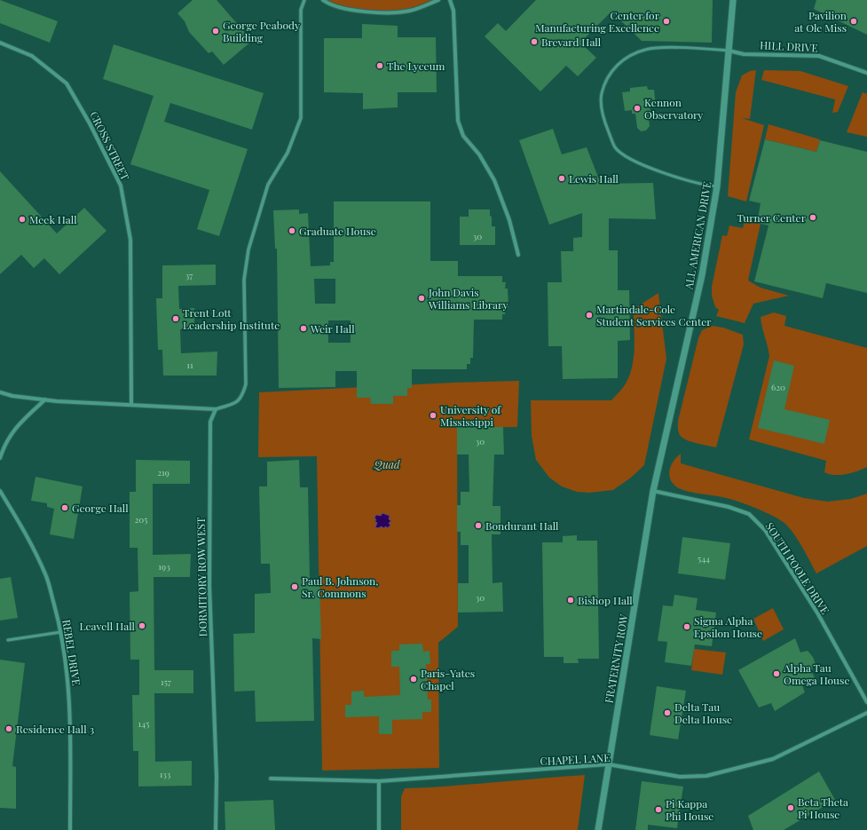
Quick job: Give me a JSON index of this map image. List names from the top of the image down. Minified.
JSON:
{"streets":{"street":["HILL DRIVE","CROSS STREET","ALL AMERICAN DRIVE","SOUTH POOLE DRIVE","DORMITORY ROW WEST","REBEL DRIVE","FRATERNITY ROW","CHAPEL LANE"]},"crossings":[["HILL DRIVE","ALL AMERICAN DRIVE"],["ALL AMERICAN DRIVE","SOUTH POOLE DRIVE"],["ALL AMERICAN DRIVE","FRATERNITY ROW"],["SOUTH POOLE DRIVE","FRATERNITY ROW"],["FRATERNITY ROW","CHAPEL LANE"]],"parks":["Quad"],"places":["Center for Manufacturing Excellence","Pavilion at Ole Miss","George Peabody Building","Brevard Hall","The Lyceum","Kennon Observatory","Lewis Hall","Turner Center","Meek Hall","Graduate House","John Davis Williams Library","Martindale-Cole Student Services Center","Trent Lott Leadership Institute","Weir Hall","University of Mississippi","George Hall","Bondurant Hall","Paul B. Johnson, Sr. Commons","Bishop Hall","Leavell Hall","Sigma Alpha Epsilon House","Alpha Tau Omega House","Paris-Yates Chapel","Delta Tau Delta House","Residence Hall 3","Beta Theta Pi House","Pi Kappa Phi House"],"house_numbers":["30","37","11","620","30","219","205","544","193","30","157","145","133"]}
